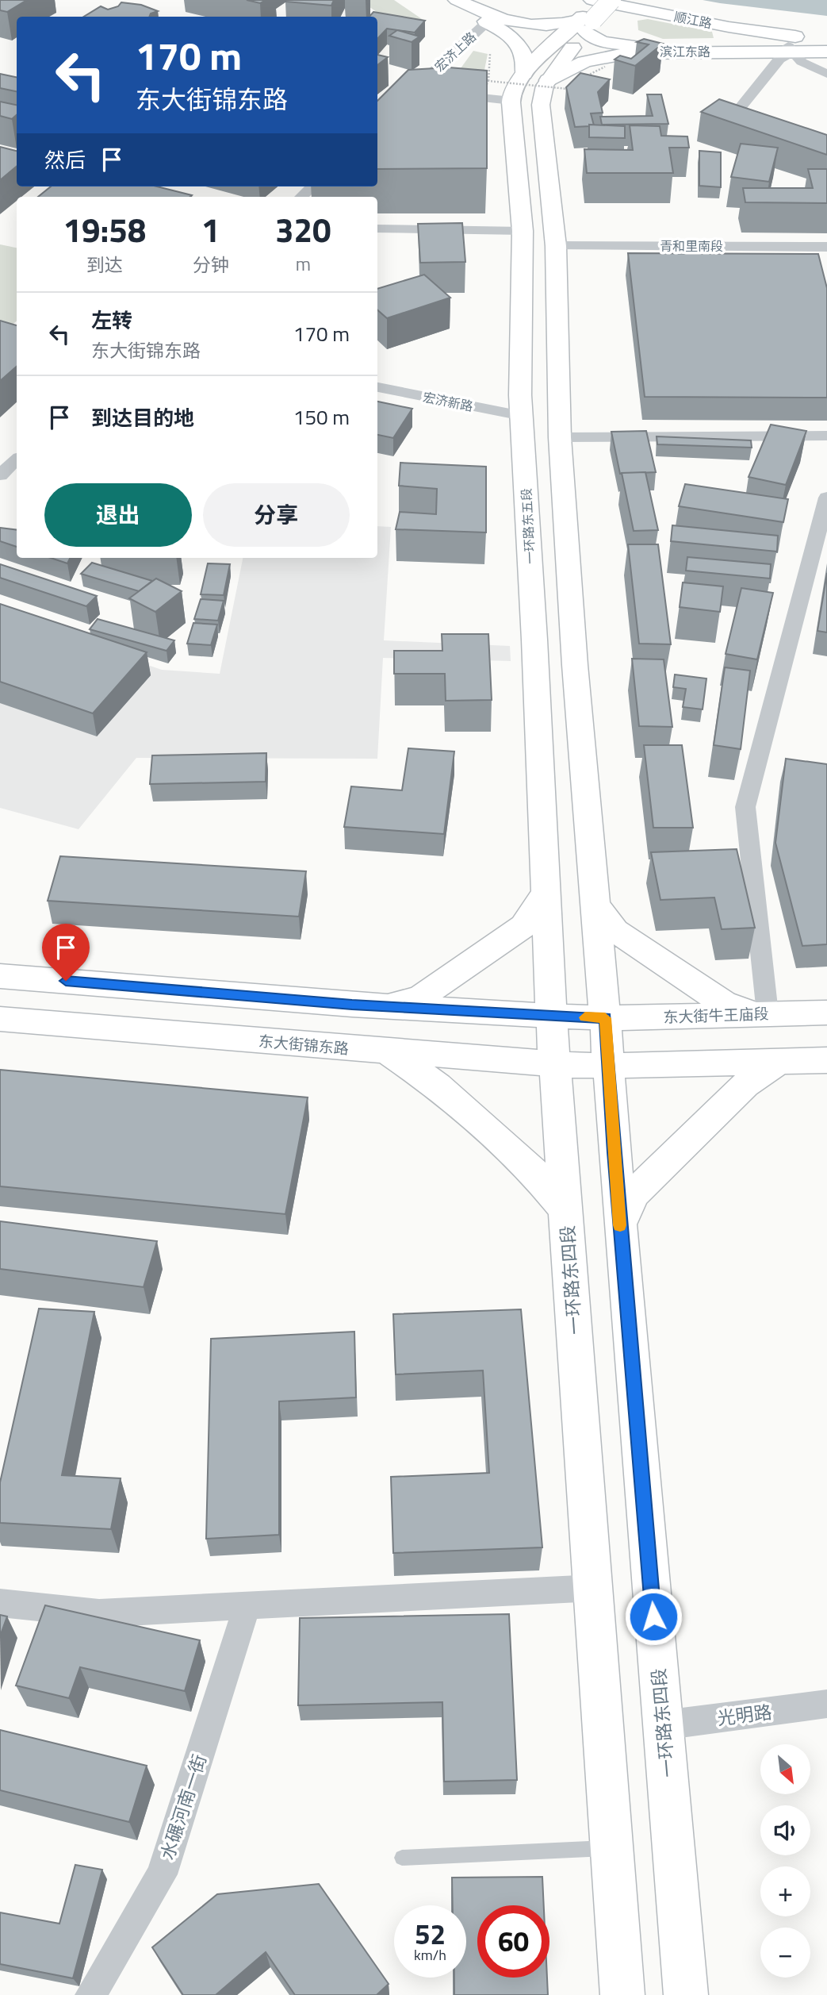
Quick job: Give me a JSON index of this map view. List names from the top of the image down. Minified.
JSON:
{"streets":{"main road":["顺江路","滨江东路","一环路东五段","东大街牛王庙段","东大街锦东路","一环路东四段"],"street":["宏济上路","青和里南段","宏济新路","光明路","水碾河南一街"]},"crossings":[["顺江路","一环路东五段"],["宏济新路","一环路东五段"],["一环路东五段","东大街锦东路"],["一环路东五段","一环路东四段"],["东大街牛王庙段","一环路东四段"],["东大街锦东路","一环路东四段"],["一环路东四段","光明路"]],"north":"bottom right","page":{"turn":["170 m","东大街锦东路"],"then":"然后","eta":["19:58","到达","1","分钟","320","m"],"list":[{"name":"左转","note":"东大街锦东路","value":"170 m"},{"name":"到达目的地","value":"150 m"}],"buttons":["退出","分享"],"map_buttons":["+","−"],"speed":"52 km/h","limit":"60"}}
